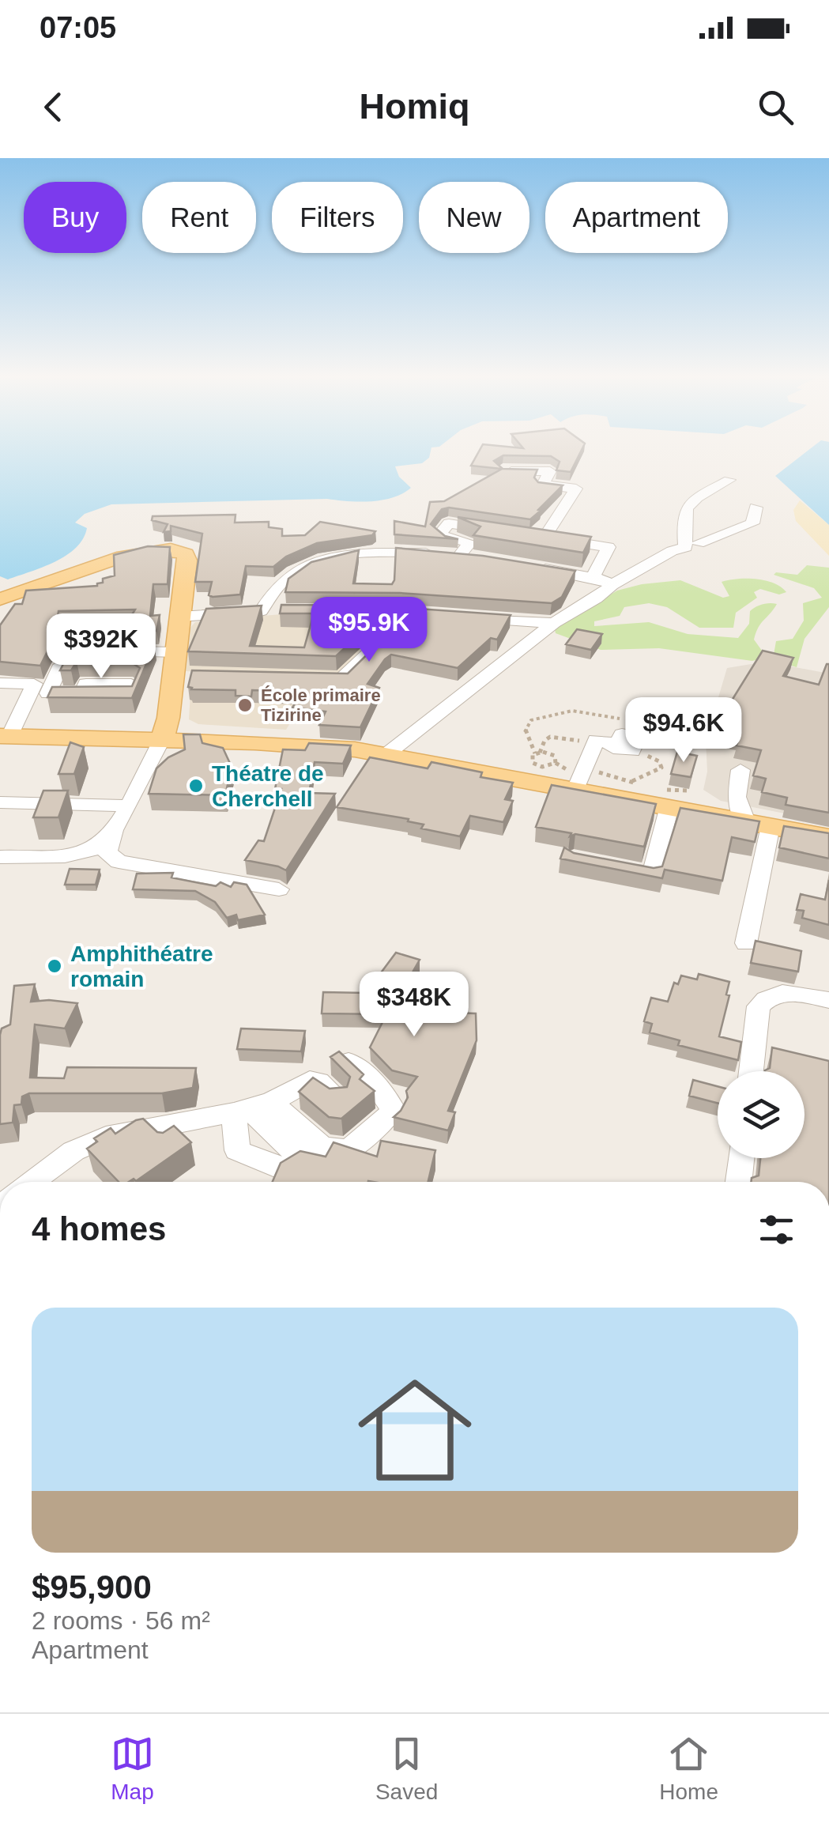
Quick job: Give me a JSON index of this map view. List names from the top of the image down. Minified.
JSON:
{"places":["École primaire Tizirine","Théatre de Cherchell","Amphithéatre romain"],"page":{"status":"07:05","header":"Homiq","chip":["Buy","Rent","Filters","New","Apartment"],"price":["$95.9K","$392K","$94.6K","$348K"],"heading":"4 homes","list":[{"name":"$95,900","note":"2 rooms · 56 m² · Apartment"}],"tabs":["Map","Saved","Home"]}}
